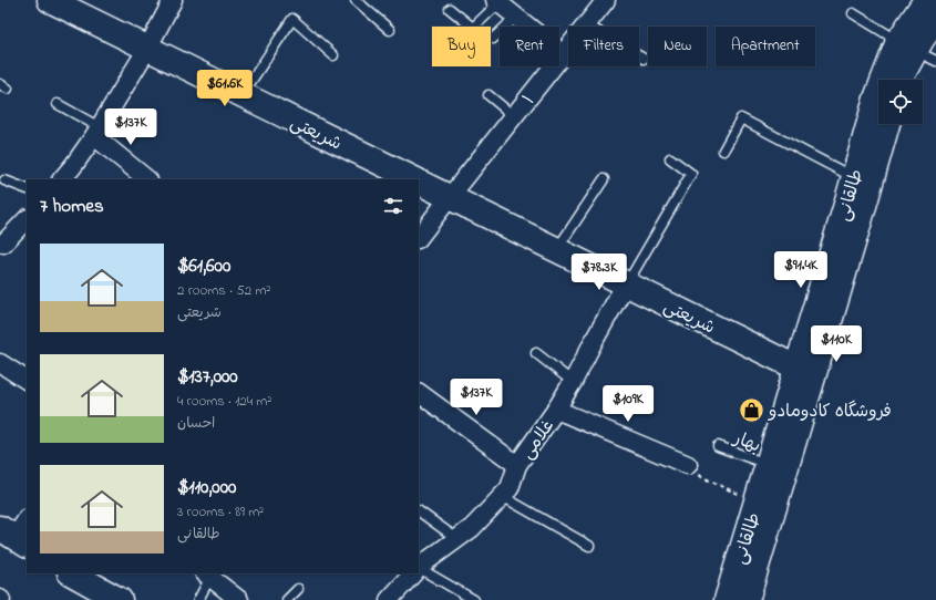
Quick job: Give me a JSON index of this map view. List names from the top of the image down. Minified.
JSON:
{"streets":{"main road":["شریعتی","طالقانی"],"street":["۱","غلامی"],"lane":["بهار"]},"crossings":[["۱","شریعتی"],["شریعتی","طالقانی"],["شریعتی","غلامی"],["طالقانی","بهار"]],"places":{"shop":["فروشگاه کادومادو"]},"page":{"chip":["Buy","Rent","Filters","New","Apartment"],"price":["$61.6K","$137K","$91.4K","$78.3K","$110K","$137K","$109K"],"heading":"7 homes","list":[{"name":"$61,600","note":"2 rooms · 52 m² · شریعتی"},{"name":"$137,000","note":"4 rooms · 124 m² · احسان"},{"name":"$110,000","note":"3 rooms · 89 m² · طالقانی"}]}}
